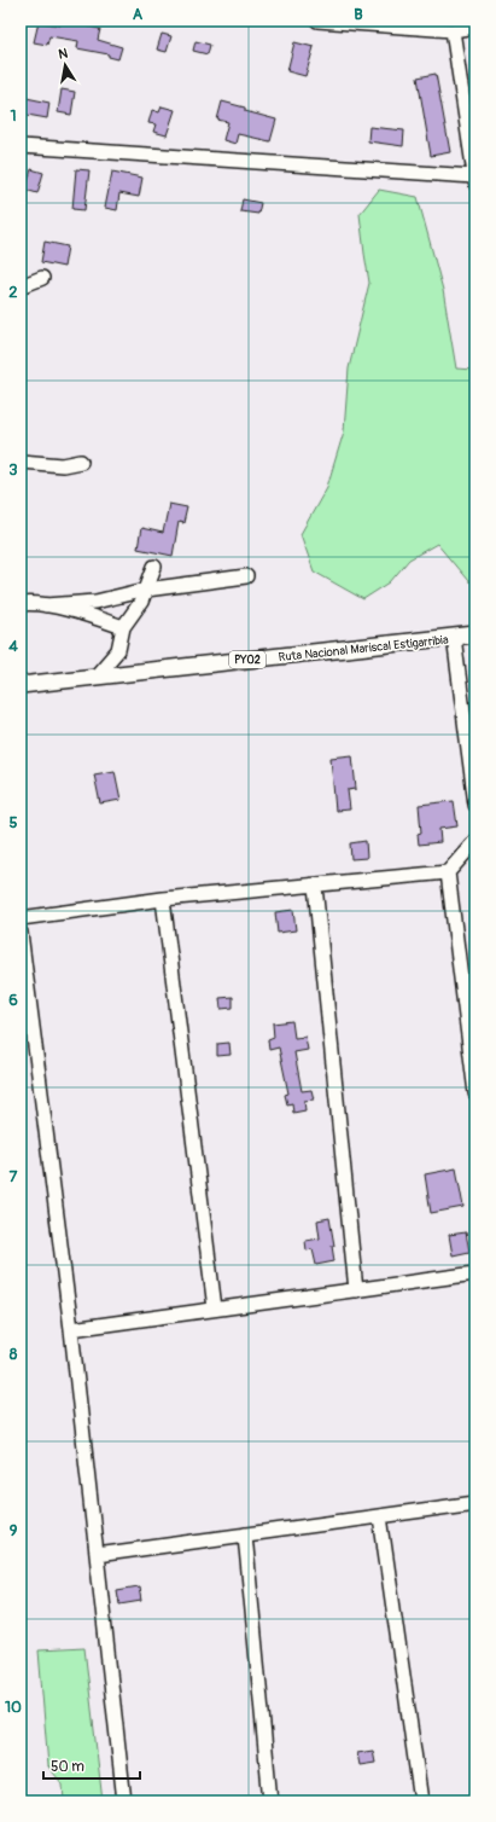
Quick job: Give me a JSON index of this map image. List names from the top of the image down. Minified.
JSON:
{"streets":{"main road":["Ruta Nacional Mariscal Estigarribia","PY02"]},"scale_bar":"50 m","north":"top","grid":{"columns":["A","B"],"rows":["1","2","3","4","5","6","7","8","9","10"]}}
